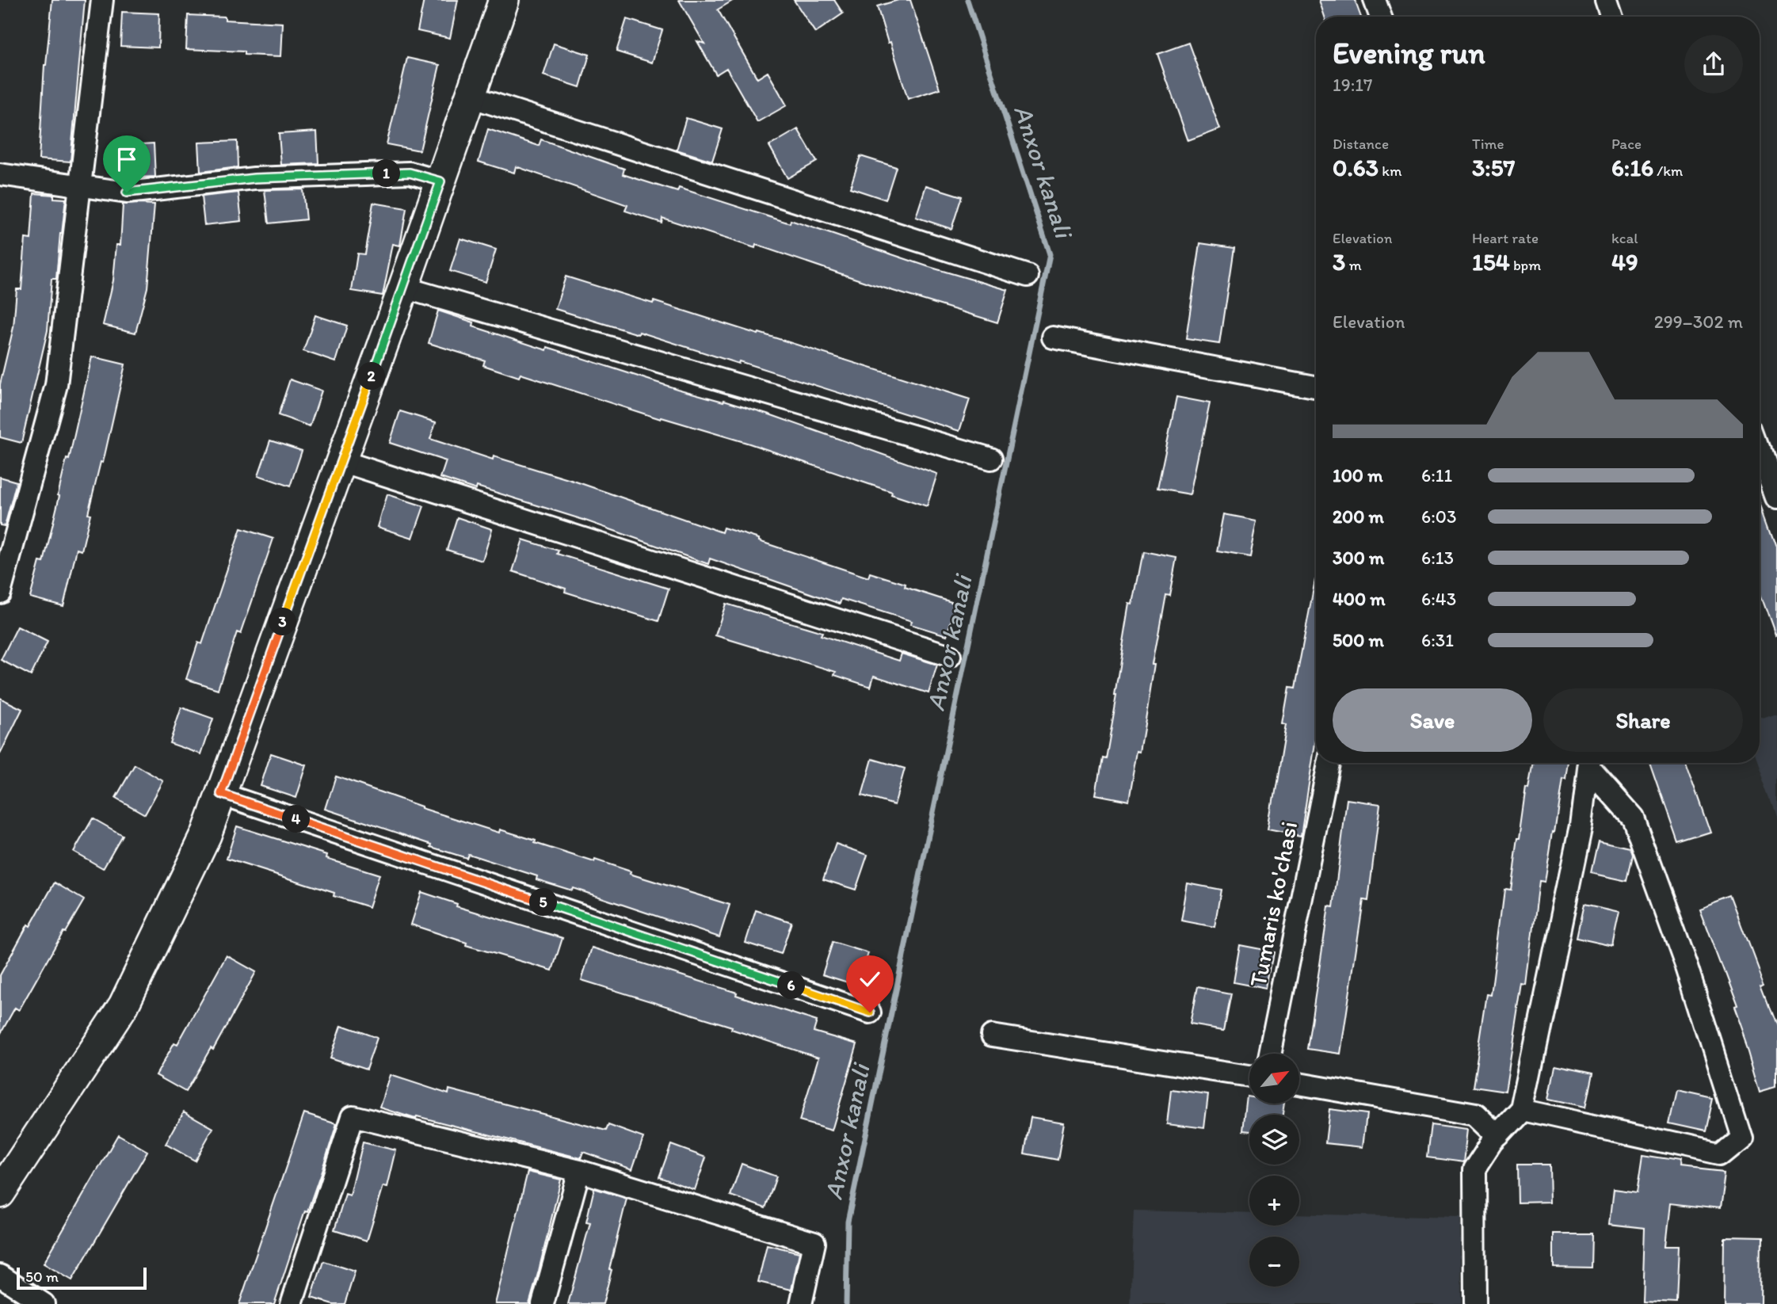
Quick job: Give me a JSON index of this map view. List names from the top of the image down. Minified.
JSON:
{"streets":{"street":["Tumaris ko'chasi"]},"water":["Anxor kanali"],"scale_bar":"50 m","north":"top right","page":{"heading":["Evening run","19:17"],"stats":[["Distance","0.63 km"],["Time","3:57"],["Pace","6:16 /km"],["Elevation","3 m"],["Heart rate","154 bpm"],["kcal","49"]],"pins":["1","2","3","4","5","6"],"chart":["Elevation","299–302 m"],"list":[{"name":"100 m","note":"6:11"},{"name":"200 m","note":"6:03"},{"name":"300 m","note":"6:13"},{"name":"400 m","note":"6:43"},{"name":"500 m","note":"6:31"}],"buttons":["Save","Share"],"map_buttons":["+","−"],"scale":"50 m"}}
